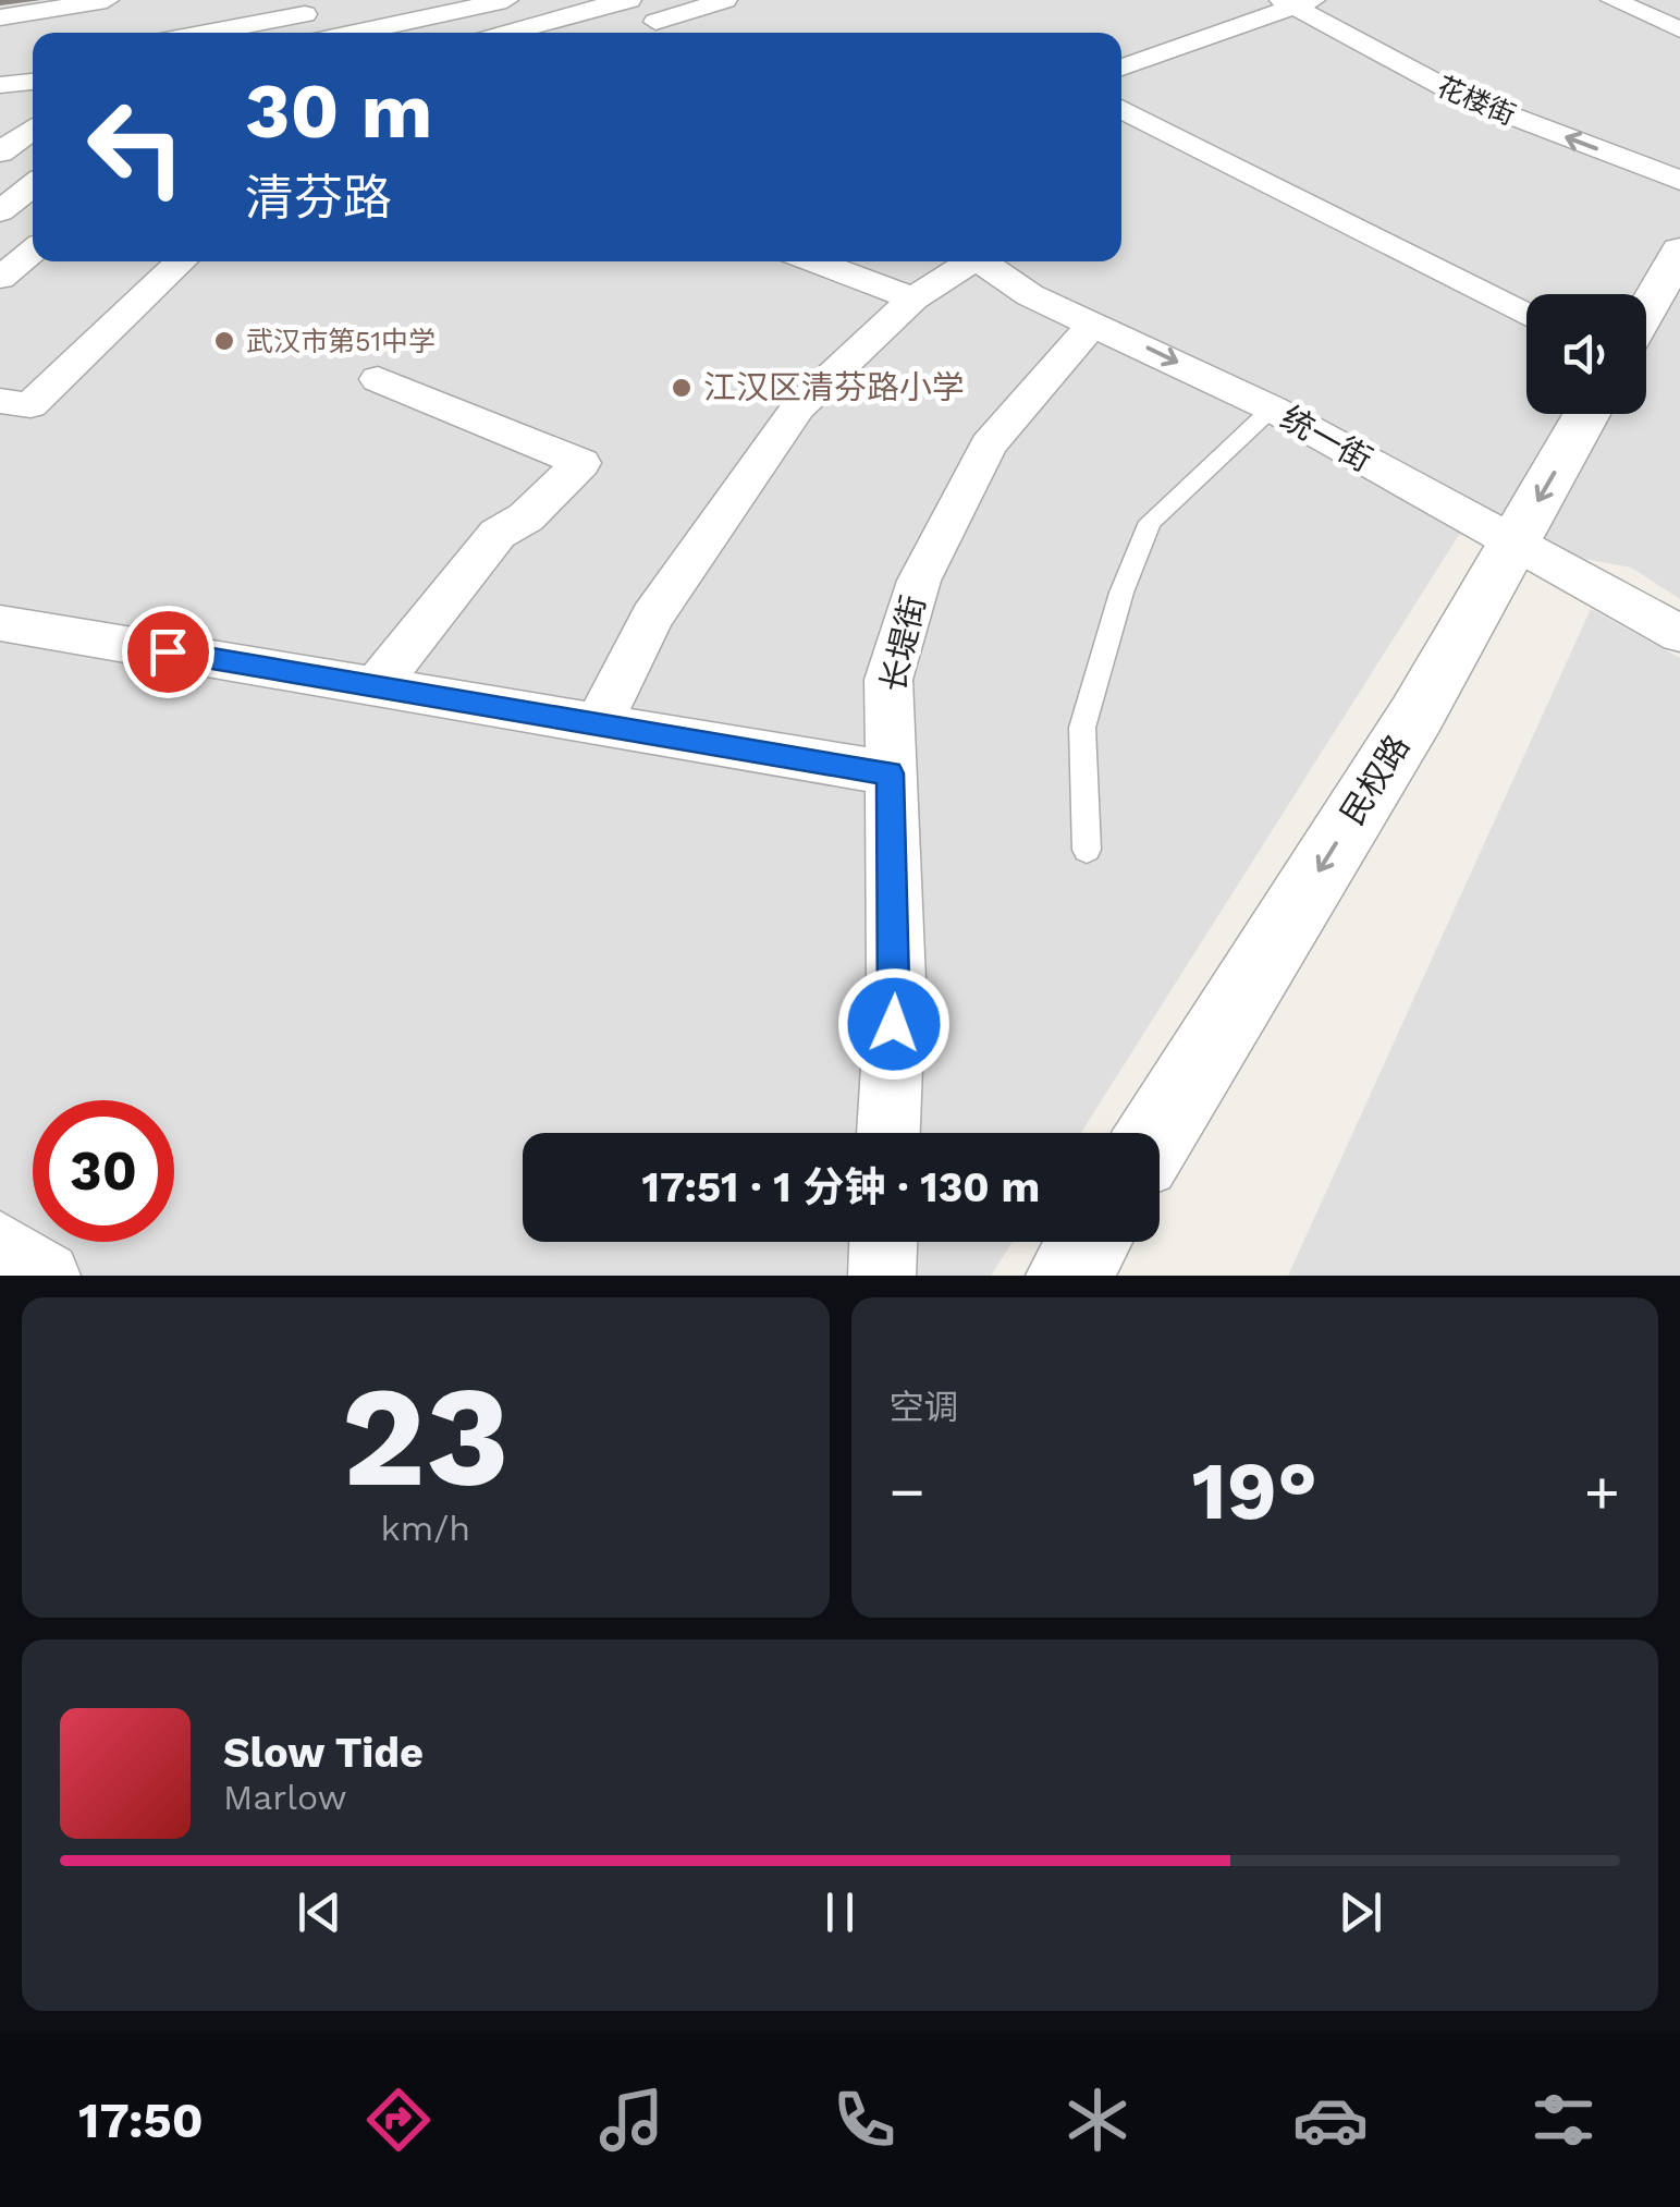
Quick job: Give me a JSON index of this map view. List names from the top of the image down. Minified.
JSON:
{"streets":{"street":["花楼街","统一街","长堤街","民权路"]},"crossings":[["统一街","长堤街"],["统一街","民权路"]],"one_way":["民权路"],"places":["武汉市第51中学","江汉区清芬路小学"],"page":{"turn":["30 m","清芬路"],"limit":"30","trip":"17:51 · 1 分钟 · 130 m","tile":[["23","km/h"],"空调"],"heat":["−","19°","+"],"song":["Slow Tide","Marlow"],"tabs":"17:50"}}
